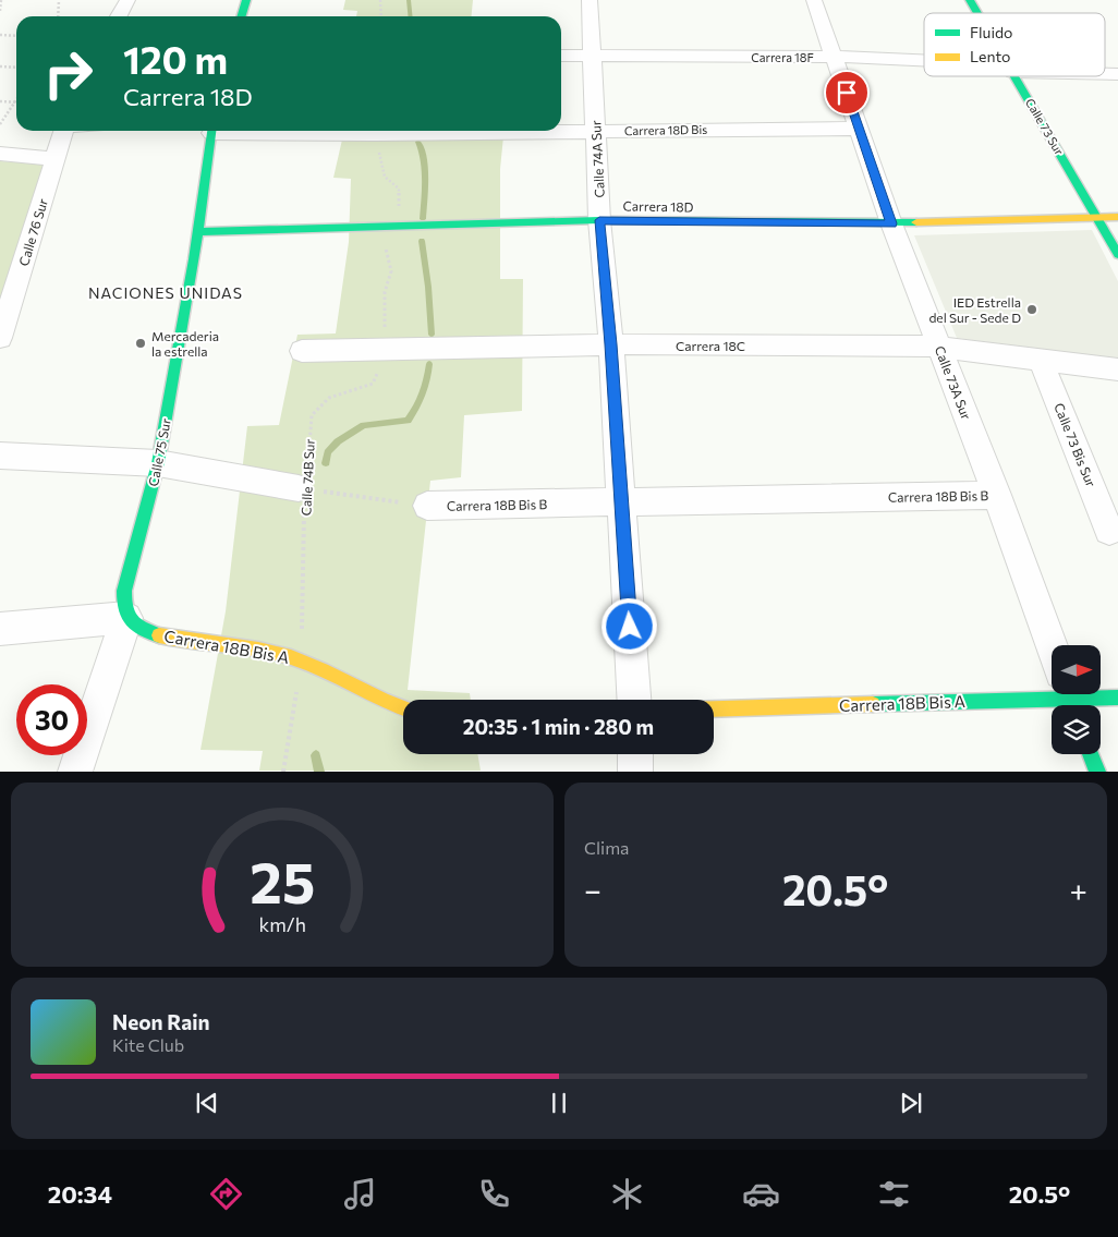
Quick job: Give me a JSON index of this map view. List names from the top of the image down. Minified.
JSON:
{"streets":{"street":["Carrera 18F","Calle 73 Sur","Carrera 18D Bis","Calle 74A Sur","Carrera 18D","Calle 76 Sur","Carrera 18C","Calle 73A Sur","Calle 73 Bis Sur","Calle 75 Sur","Carrera 18B Bis B","Carrera 18B Bis A"],"path":["Calle 74B Sur"]},"crossings":[["Carrera 18F","Calle 74A Sur"],["Carrera 18F","Calle 73A Sur"],["Calle 73 Sur","Carrera 18D"],["Carrera 18D Bis","Calle 74A Sur"],["Carrera 18D Bis","Calle 73A Sur"],["Calle 74A Sur","Carrera 18D"],["Calle 74A Sur","Carrera 18C"],["Calle 74A Sur","Carrera 18B Bis B"],["Carrera 18D","Calle 73A Sur"],["Carrera 18D","Calle 75 Sur"],["Carrera 18D","Calle 74B Sur"],["Carrera 18C","Calle 73A Sur"],["Carrera 18C","Calle 73 Bis Sur"],["Carrera 18C","Calle 74B Sur"],["Calle 73A Sur","Carrera 18B Bis B"],["Calle 75 Sur","Carrera 18B Bis A"],["Calle 74B Sur","Carrera 18B Bis B"],["Calle 74B Sur","Carrera 18B Bis A"]],"districts":["NACIONES UNIDAS"],"places":["IED Estrella del Sur - Sede D","Mercaderia la estrella"],"legend":["Fluido","Lento"],"north":"right","page":{"turn":["120 m","Carrera 18D"],"limit":"30","trip":"20:35 · 1 min · 280 m","tile":"Clima","heat":["−","20.5°","+"],"song":["Neon Rain","Kite Club"],"tabs":["20:34","20.5°"],"gauge":["25","km/h"]}}
